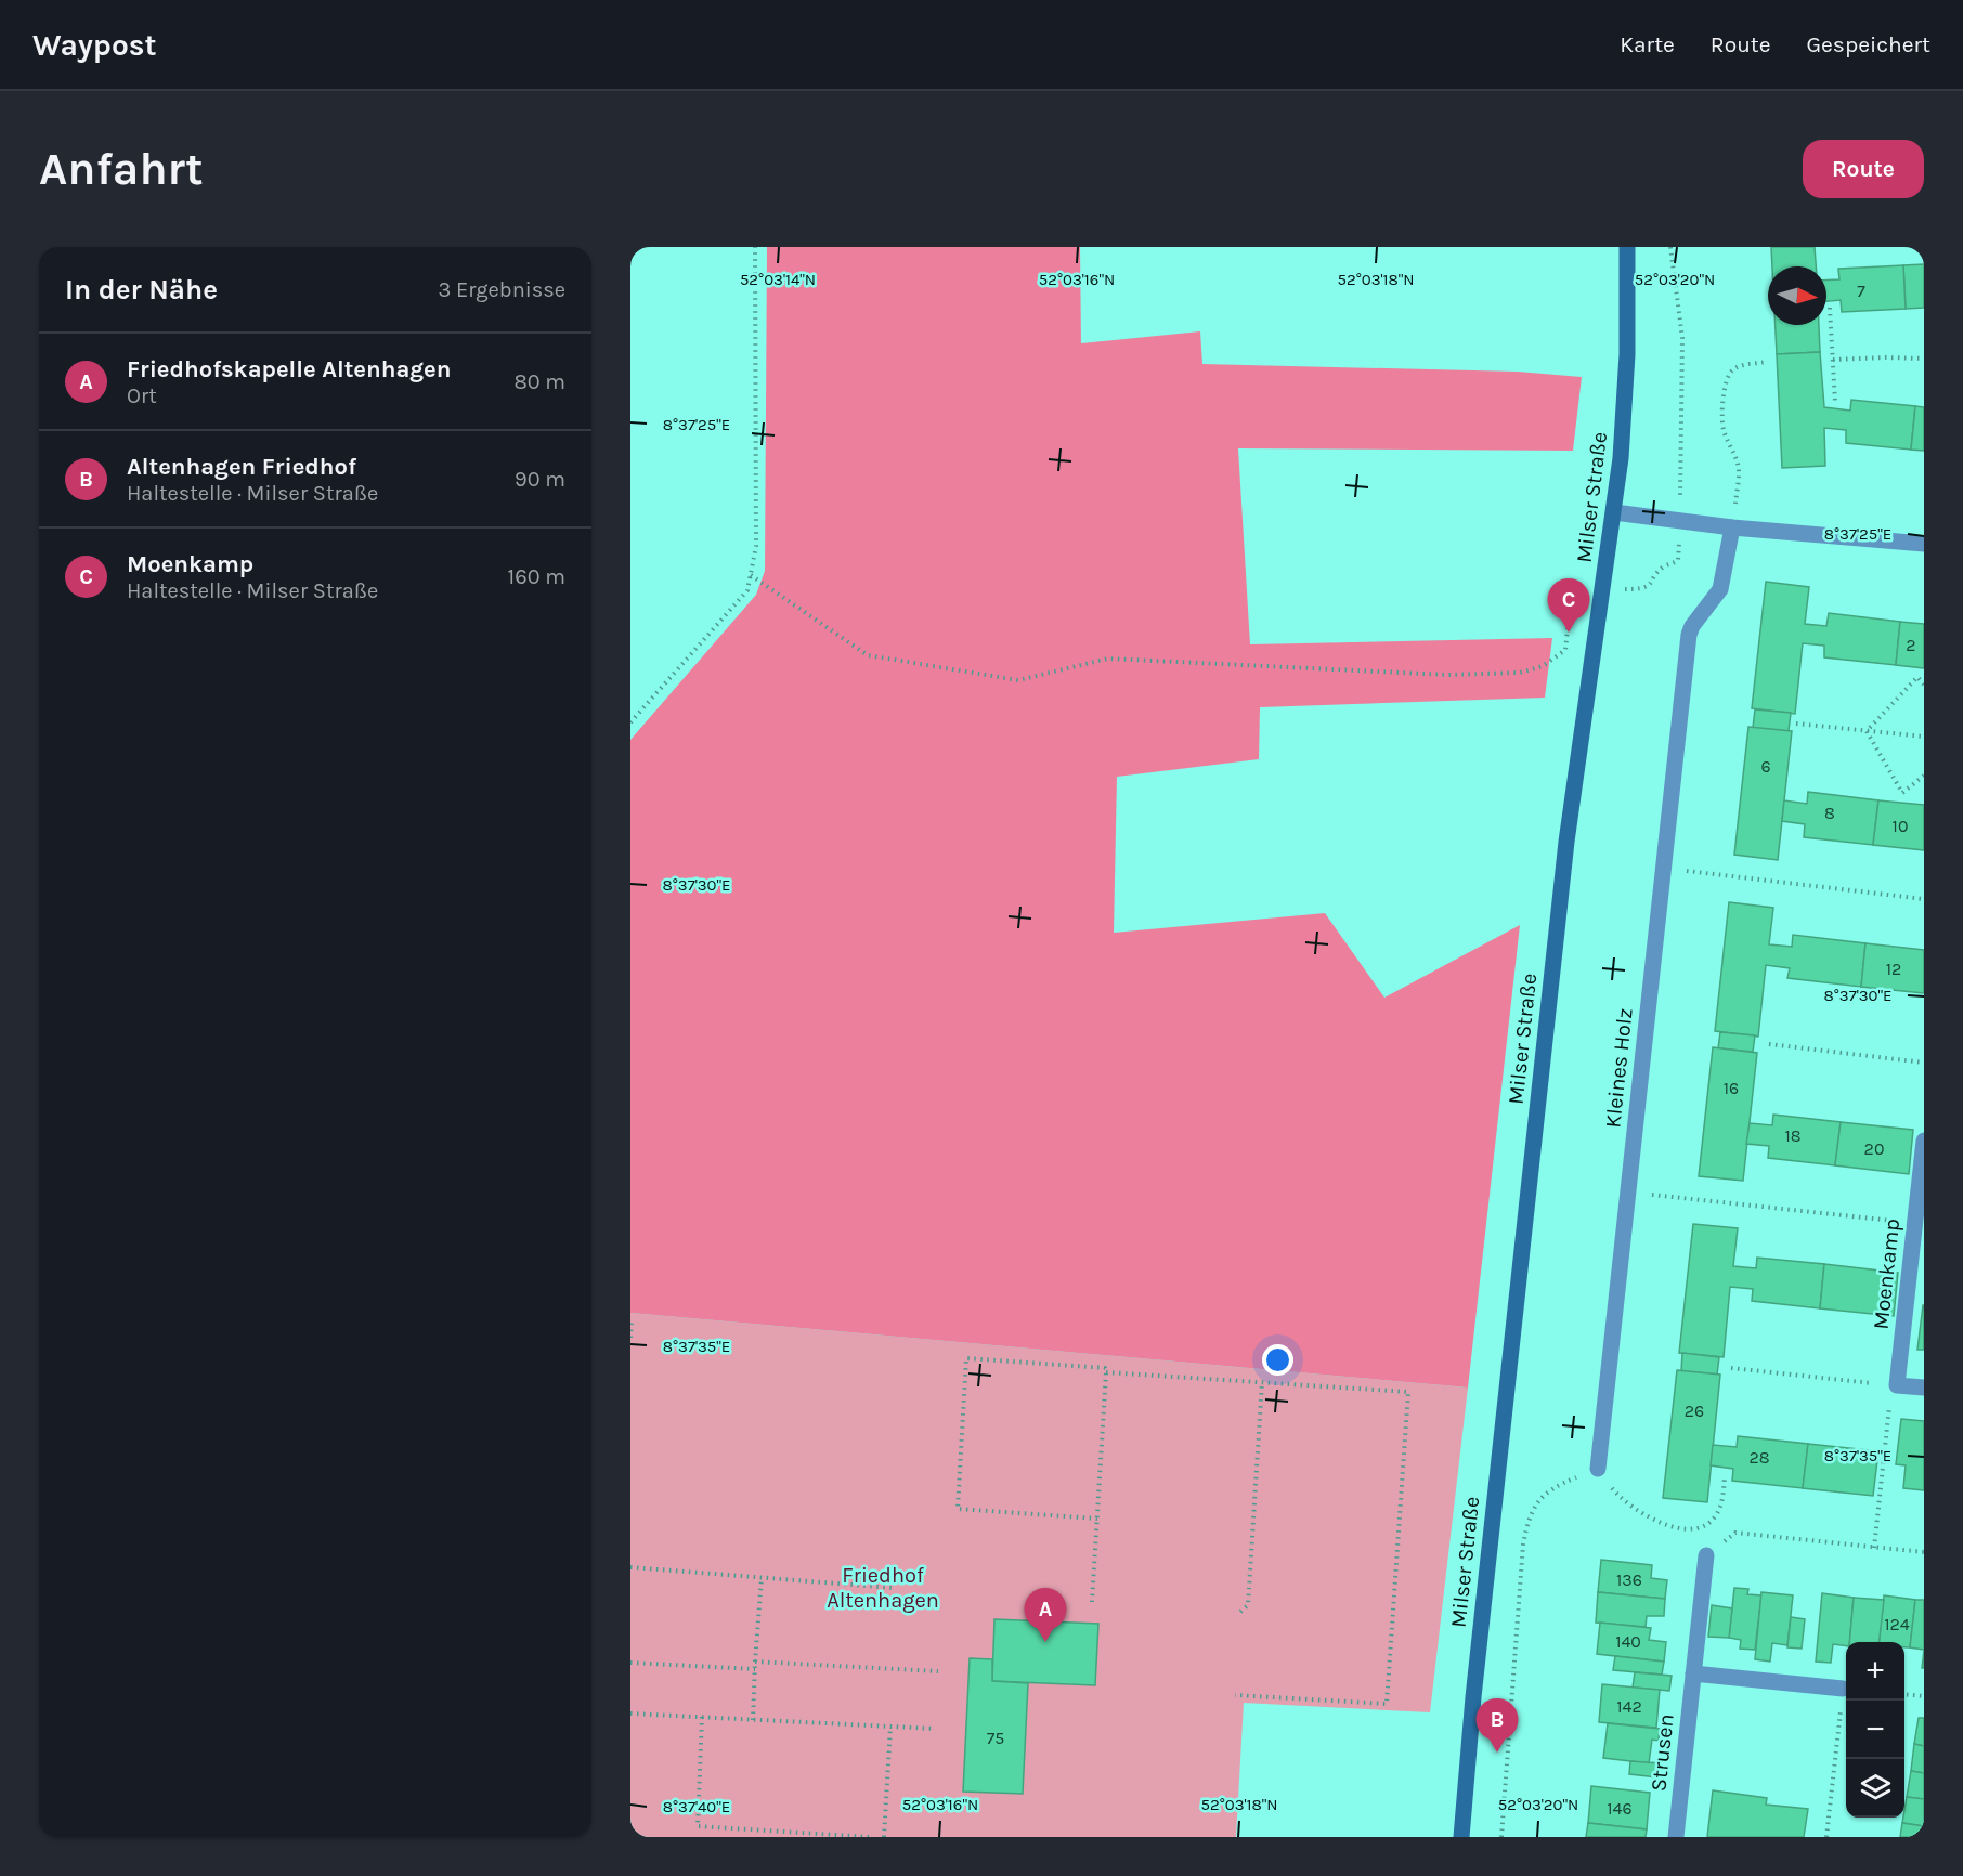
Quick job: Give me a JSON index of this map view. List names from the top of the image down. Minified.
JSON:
{"streets":{"main road":["Milser Straße"],"street":["Kleines Holz","Moenkamp","Strusen"]},"parks":["Friedhof Altenhagen"],"house_numbers":["7","2","6","8","10","12","16","18","20","26","28","136","124","140","142","75","146"],"north":"right","page":{"header":"Waypost","nav":["Karte","Route","Gespeichert"],"buttons":"Route","title":"Anfahrt","heading":["In der Nähe","3 Ergebnisse"],"list":[{"mark":"A","name":"Friedhofskapelle Altenhagen","note":"Ort","value":"80 m"},{"mark":"B","name":"Altenhagen Friedhof","note":"Haltestelle · Milser Straße","value":"90 m"},{"mark":"C","name":"Moenkamp","note":"Haltestelle · Milser Straße","value":"160 m"}],"pins":["C","A","B"],"map_buttons":["+","−"]},"coordinates":["52°03'14\"N","52°03'16\"N","52°03'18\"N","52°03'20\"N","8°37'25\"E","8°37'30\"E","8°37'35\"E","8°37'40\"E"]}
